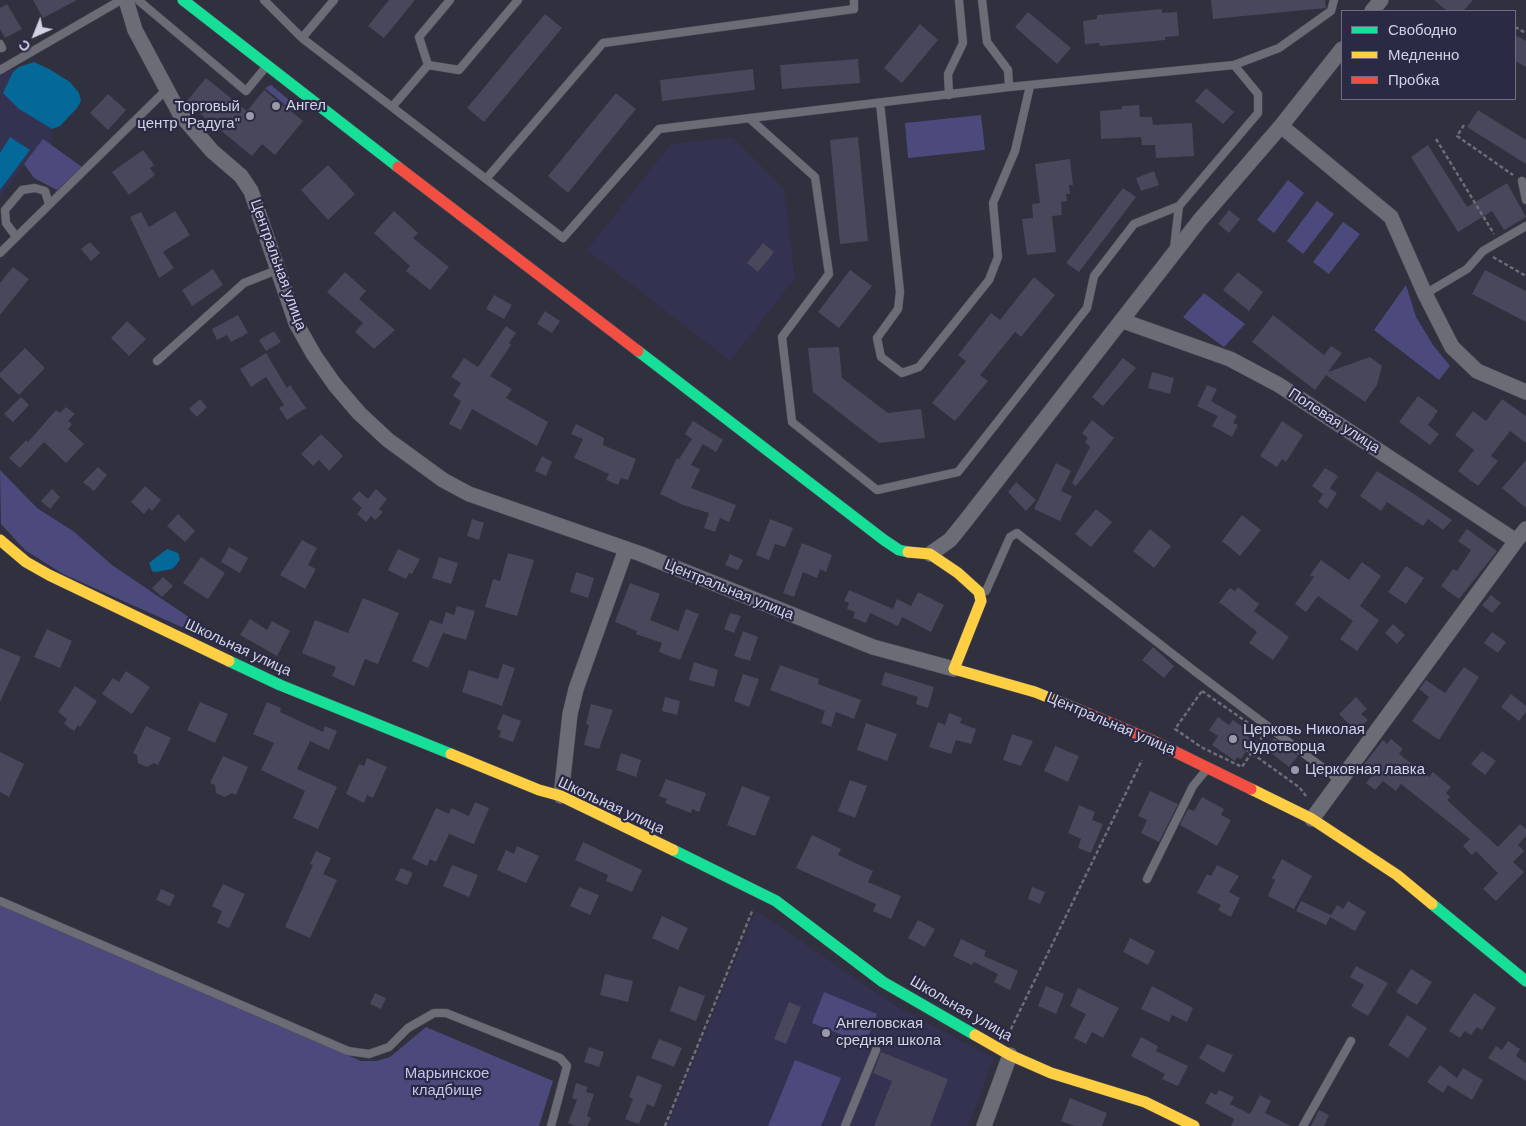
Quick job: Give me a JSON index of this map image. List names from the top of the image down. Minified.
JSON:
{"streets":{"street":["Центральная улица","Полевая улица","Школьная улица"]},"parks":["Марьинское кладбище"],"places":["Ангел","Торговый центр \"Радуга\"","Церковь Николая Чудотворца","Церковная лавка","Ангеловская средняя школа"],"legend":["Свободно","Медленно","Пробка"],"north":"bottom left"}
